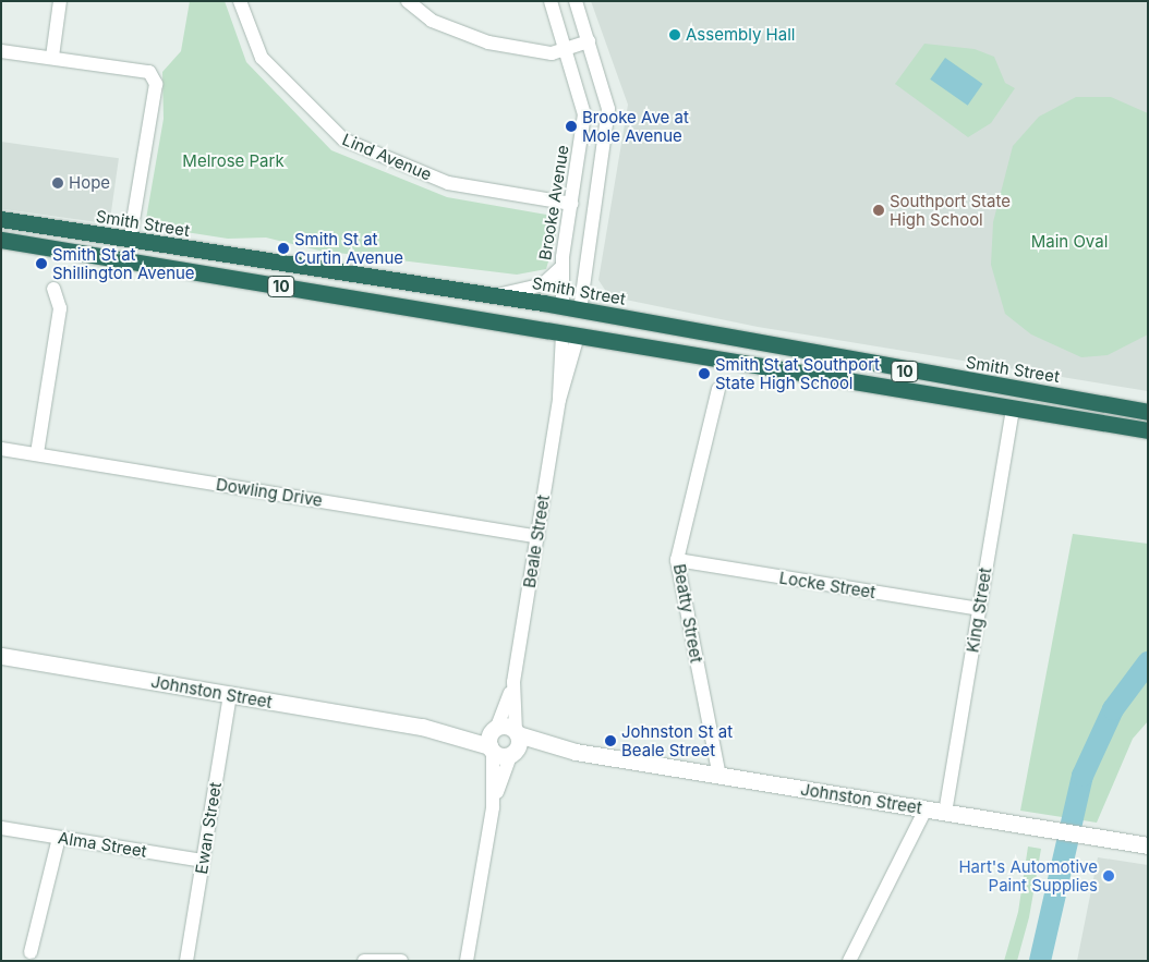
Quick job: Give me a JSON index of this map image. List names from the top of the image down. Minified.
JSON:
{"streets":{"highway":["Brooke Avenue","Smith Street","10"],"street":["Lind Avenue","Dowling Drive","Beale Street","Locke Street","King Street","Beatty Street","Johnston Street","Ewan Street","Alma Street"]},"crossings":[["Lind Avenue","Brooke Avenue"],["Brooke Avenue","Smith Street"],["Brooke Avenue","10"],["Brooke Avenue","Beale Street"],["10","King Street"],["Dowling Drive","Beale Street"],["Beale Street","Johnston Street"],["Locke Street","King Street"],["Locke Street","Beatty Street"],["King Street","Johnston Street"],["Beatty Street","Johnston Street"],["Johnston Street","Ewan Street"],["Ewan Street","Alma Street"]],"parks":["Melrose Park","Main Oval"],"places":["Assembly Hall","Brooke Ave at Mole Avenue","Hope","Southport State High School","Smith St at Curtin Avenue","Smith St at Shillington Avenue","Smith St at Southport State High School","Johnston St at Beale Street","Hart's Automotive Paint Supplies"]}
